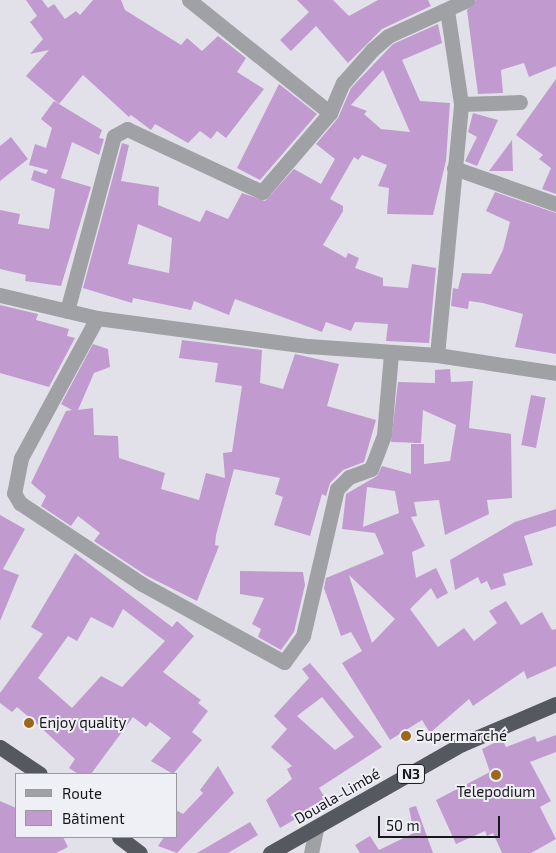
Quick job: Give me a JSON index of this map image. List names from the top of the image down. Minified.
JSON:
{"streets":{"highway":["N3","Douala-Limbé"]},"places":["Enjoy quality","Supermarché","Telepodium"],"legend":["Route","Bâtiment"],"scale_bar":"50 m"}
